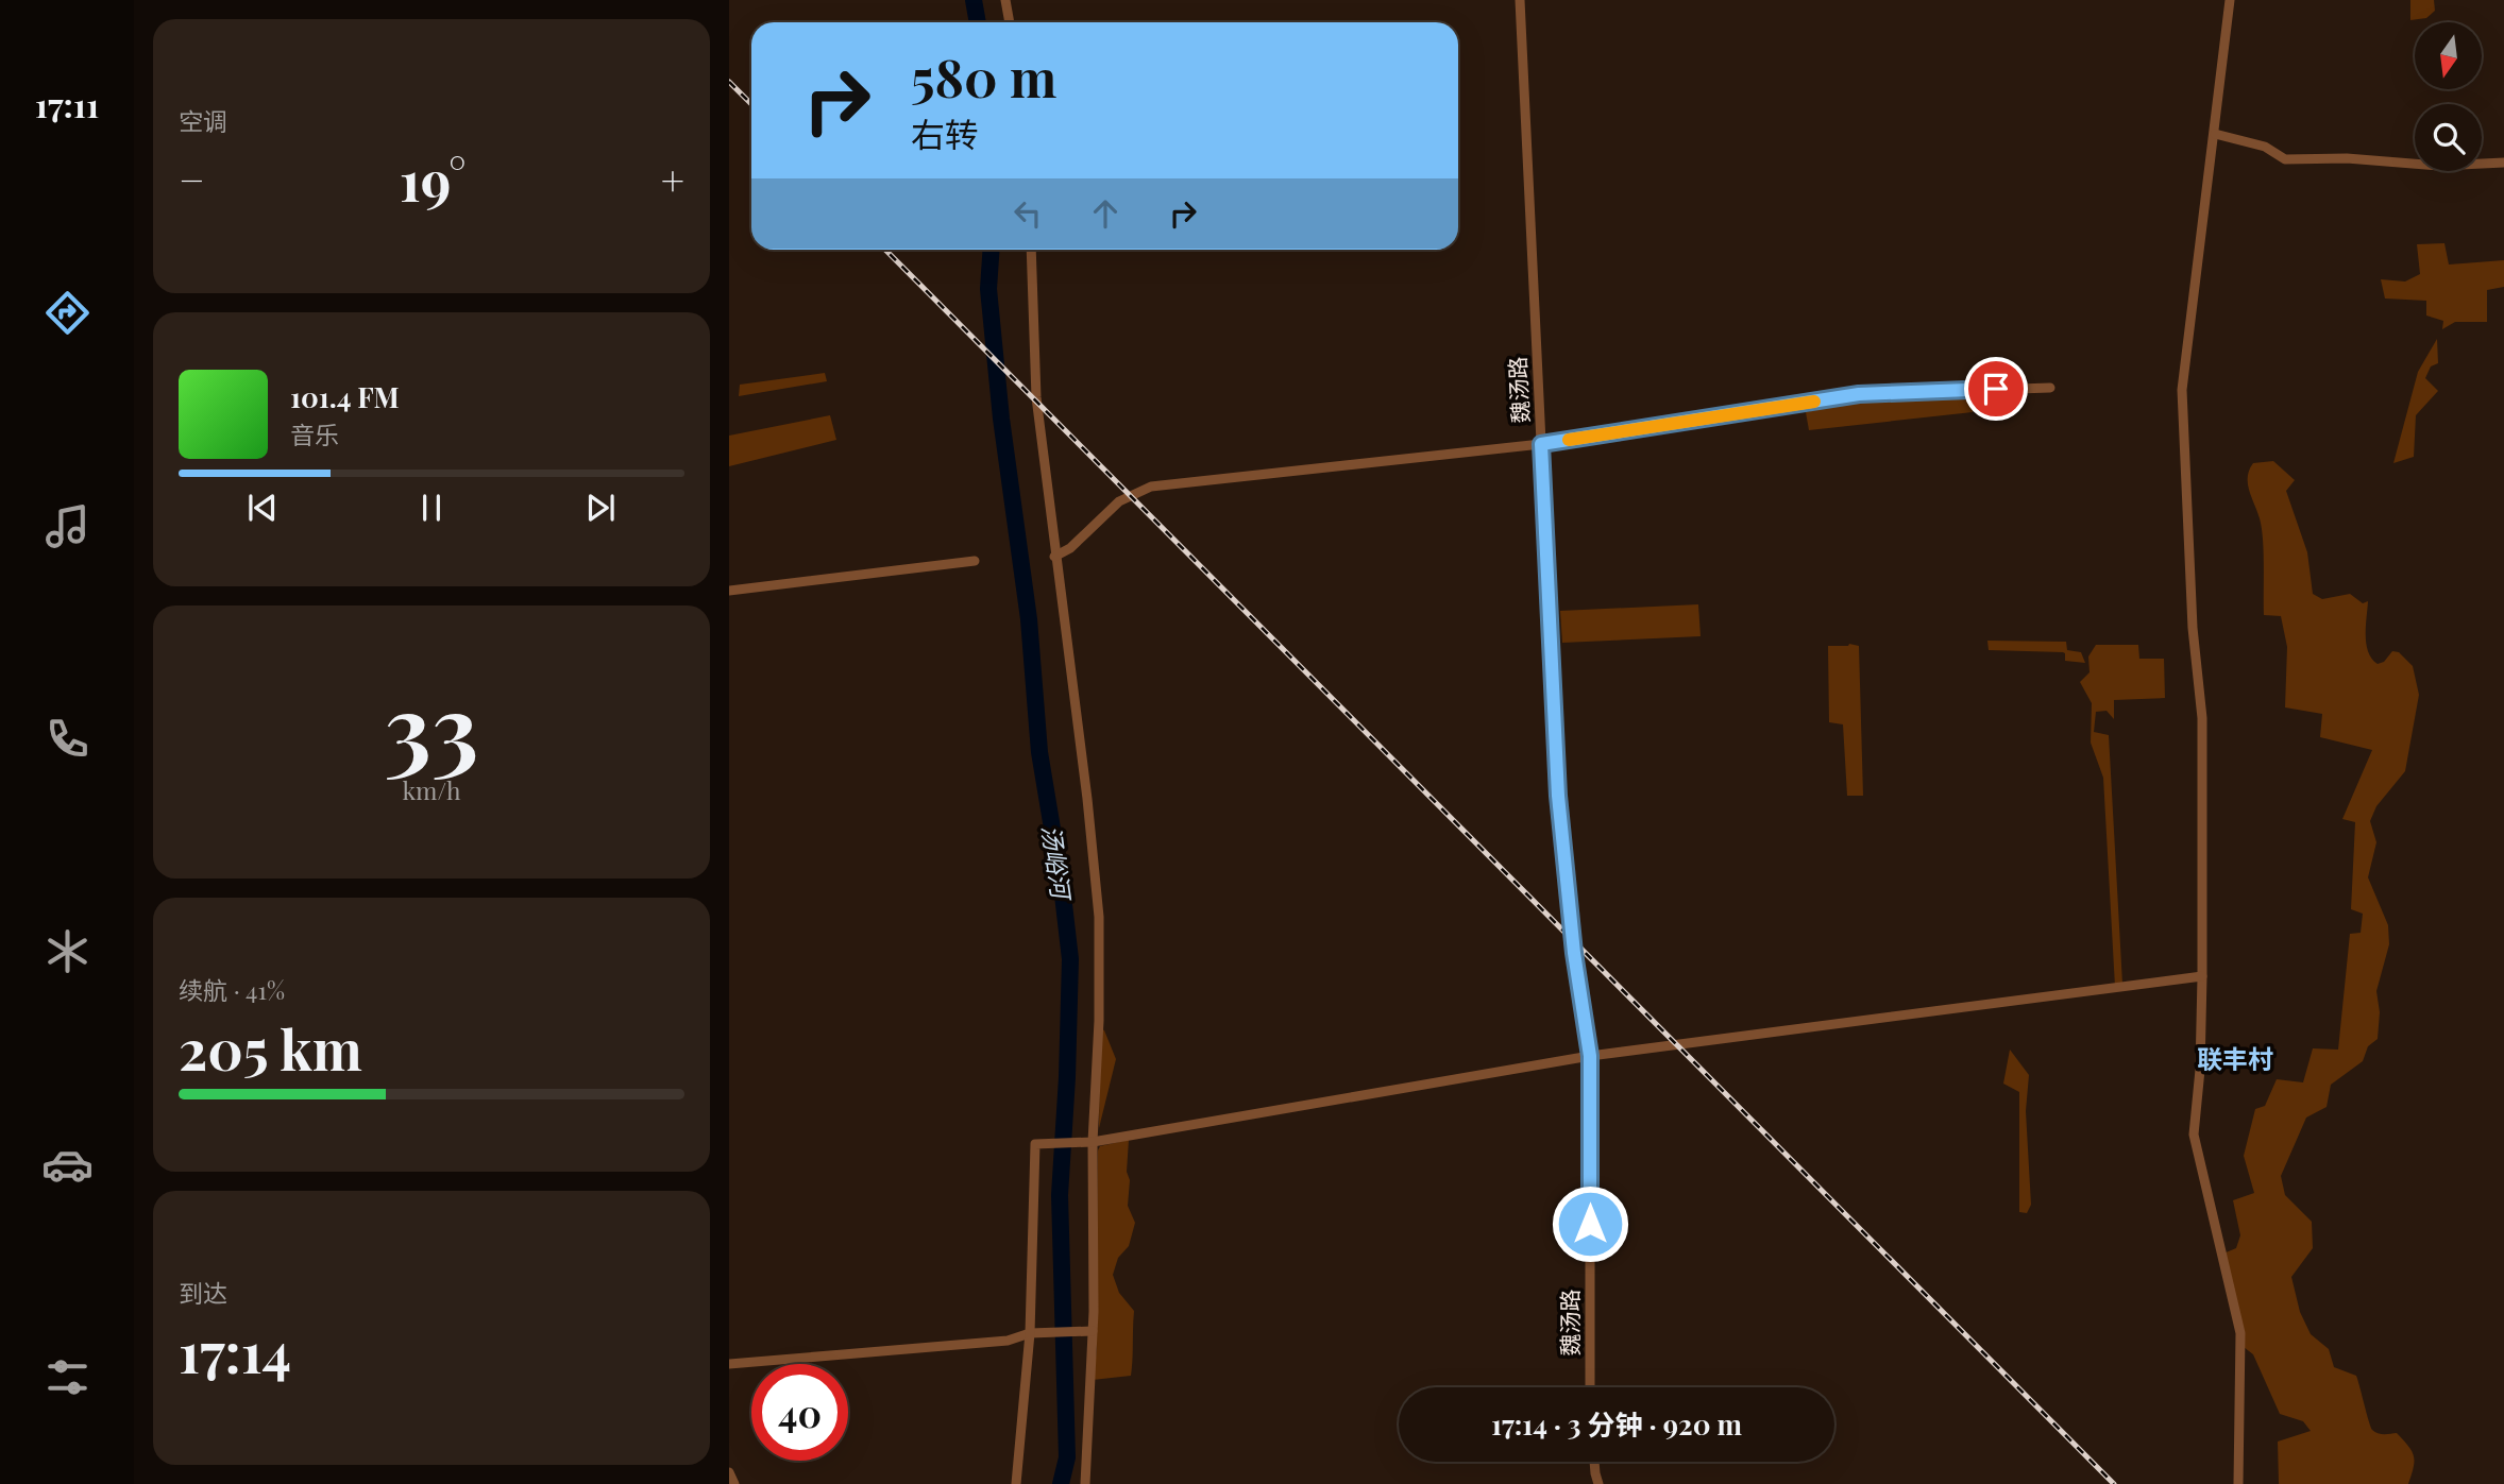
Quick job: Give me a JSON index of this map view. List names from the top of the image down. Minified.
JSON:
{"streets":{"street":["魏汤路"]},"districts":["联丰村"],"water":["汤峪河"],"north":"bottom","page":{"tabs":"17:11","tile":["空调",["33","km/h"],["续航 · 41%","205 km"],["到达","17:14"]],"turn":["580 m","右转"],"heat":["−","19°","+"],"song":["101.4 FM","音乐"],"limit":"40","trip":"17:14 · 3 分钟 · 920 m"}}
